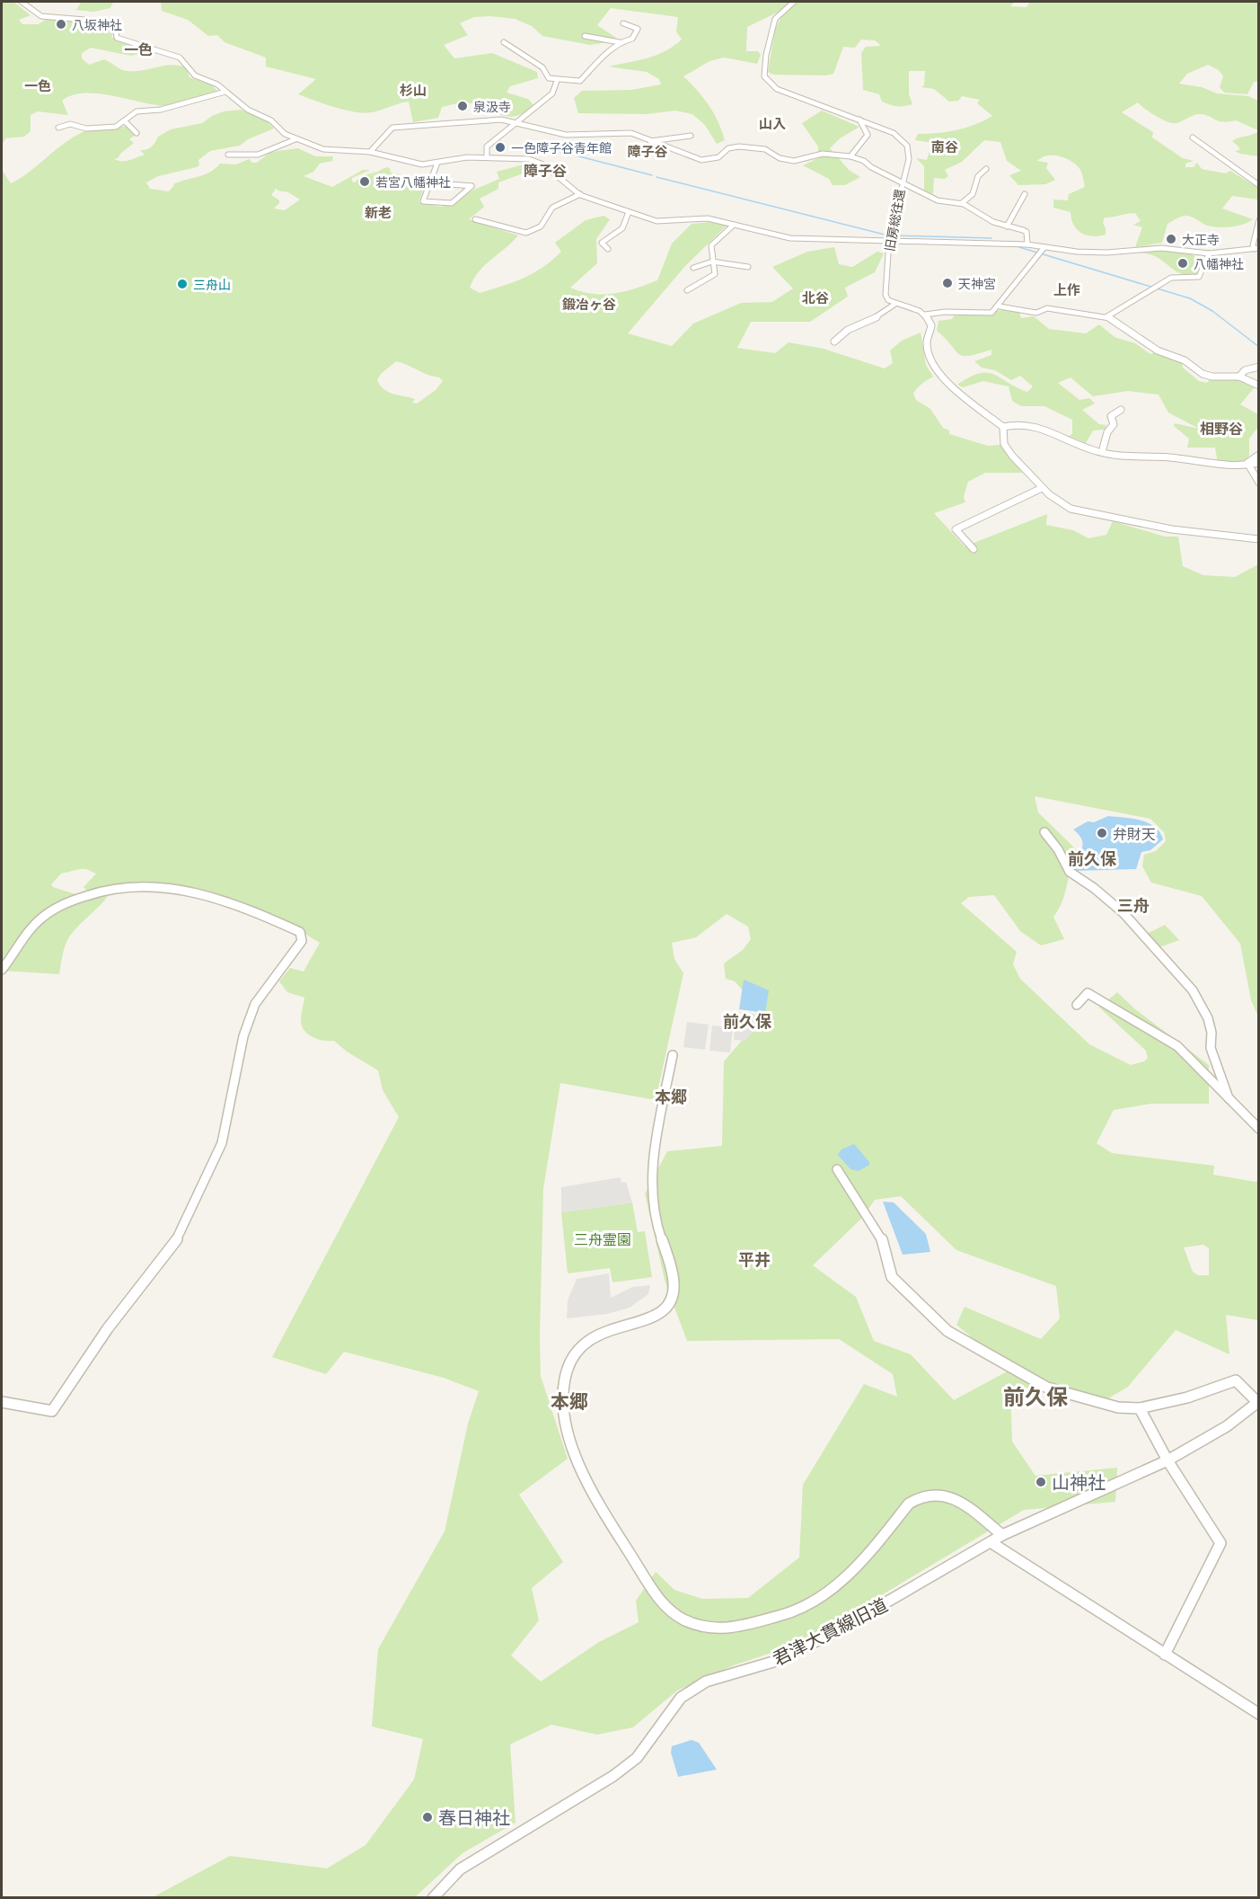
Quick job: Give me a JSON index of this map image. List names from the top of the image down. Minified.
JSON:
{"streets":{"street":["旧房総往還","君津大貫線旧道"]},"districts":["一色","一色","杉山","山入","南谷","障子谷","障子谷","新老","上作","北谷","鍛冶ヶ谷","相野谷","前久保","三舟","前久保","本郷","平井","前久保","本郷"],"parks":["三舟霊園"],"places":["八坂神社","泉汲寺","一色障子谷青年館","若宮八幡神社","大正寺","八幡神社","天神宮","三舟山","弁財天","山神社","春日神社"]}
